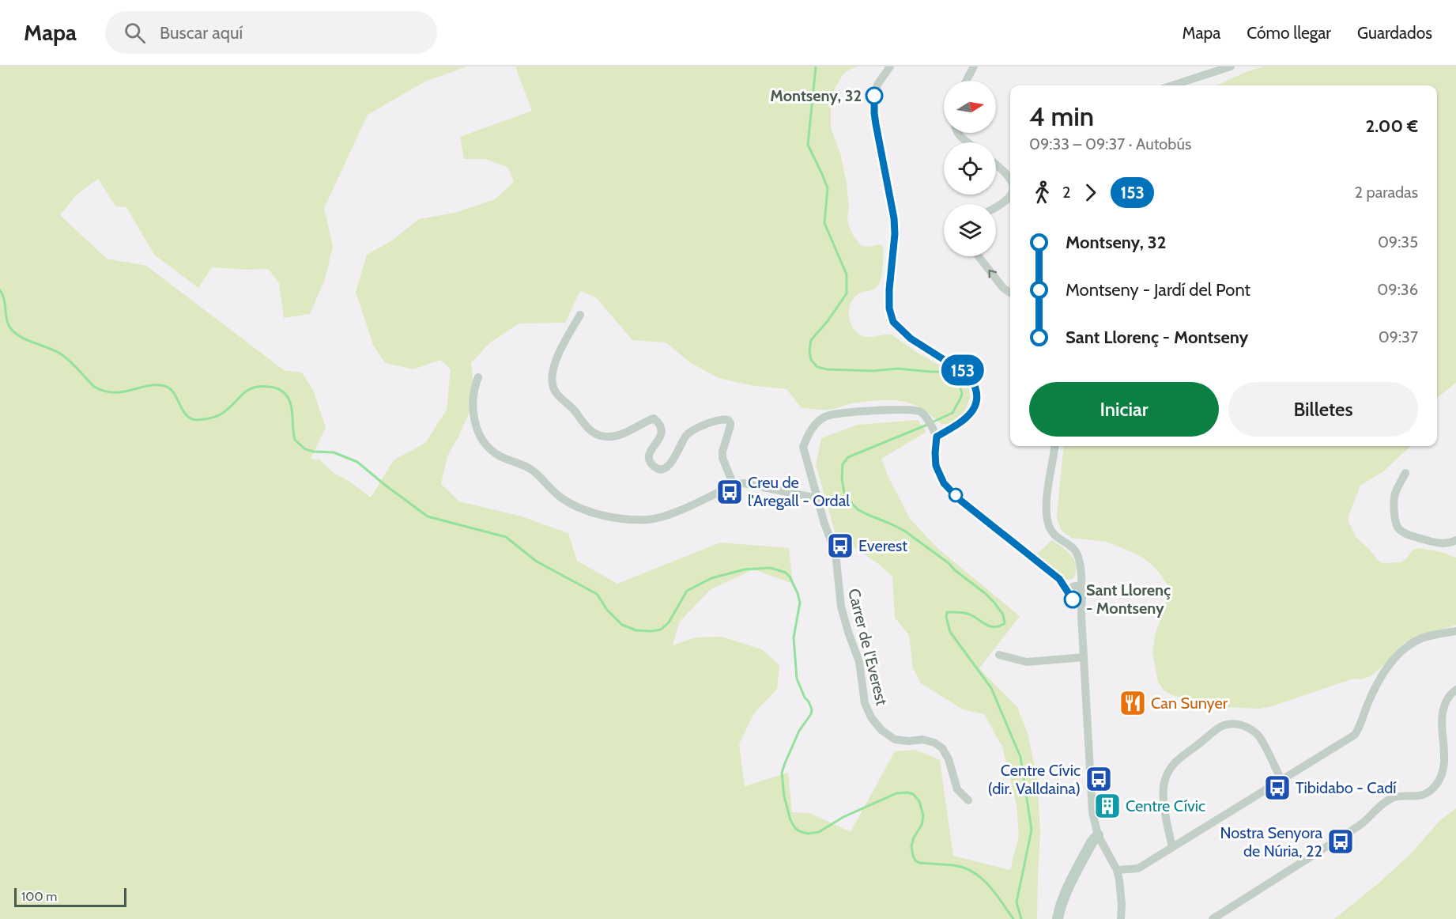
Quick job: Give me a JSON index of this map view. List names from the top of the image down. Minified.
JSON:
{"streets":{"street":["Carrer de l'Everest"]},"places":{"other":["Montseny, 32","Sant Llorenç - Montseny"],"bus stop":["Creu de l'Aregall - Ordal","Everest","Centre Cívic (dir. Valldaina)","Tibidabo - Cadí","Nostra Senyora de Núria, 22"],"restaurant":["Can Sunyer"],"building":["Centre Cívic"]},"lines":["bus line 153"],"scale_bar":"100 m","north":"right","page":{"header":"Mapa","search":"Buscar aquí","nav":["Mapa","Cómo llegar","Guardados"],"on_map":"153","heading":["4 min","09:33 – 09:37 · Autobús","2.00 €"],"legs":["2","153","2 paradas"],"list":[{"name":"Montseny, 32","value":"09:35"},{"name":"Montseny - Jardí del Pont","value":"09:36"},{"name":"Sant Llorenç - Montseny","value":"09:37"}],"buttons":["Iniciar","Billetes"],"scale":"100 m"}}
